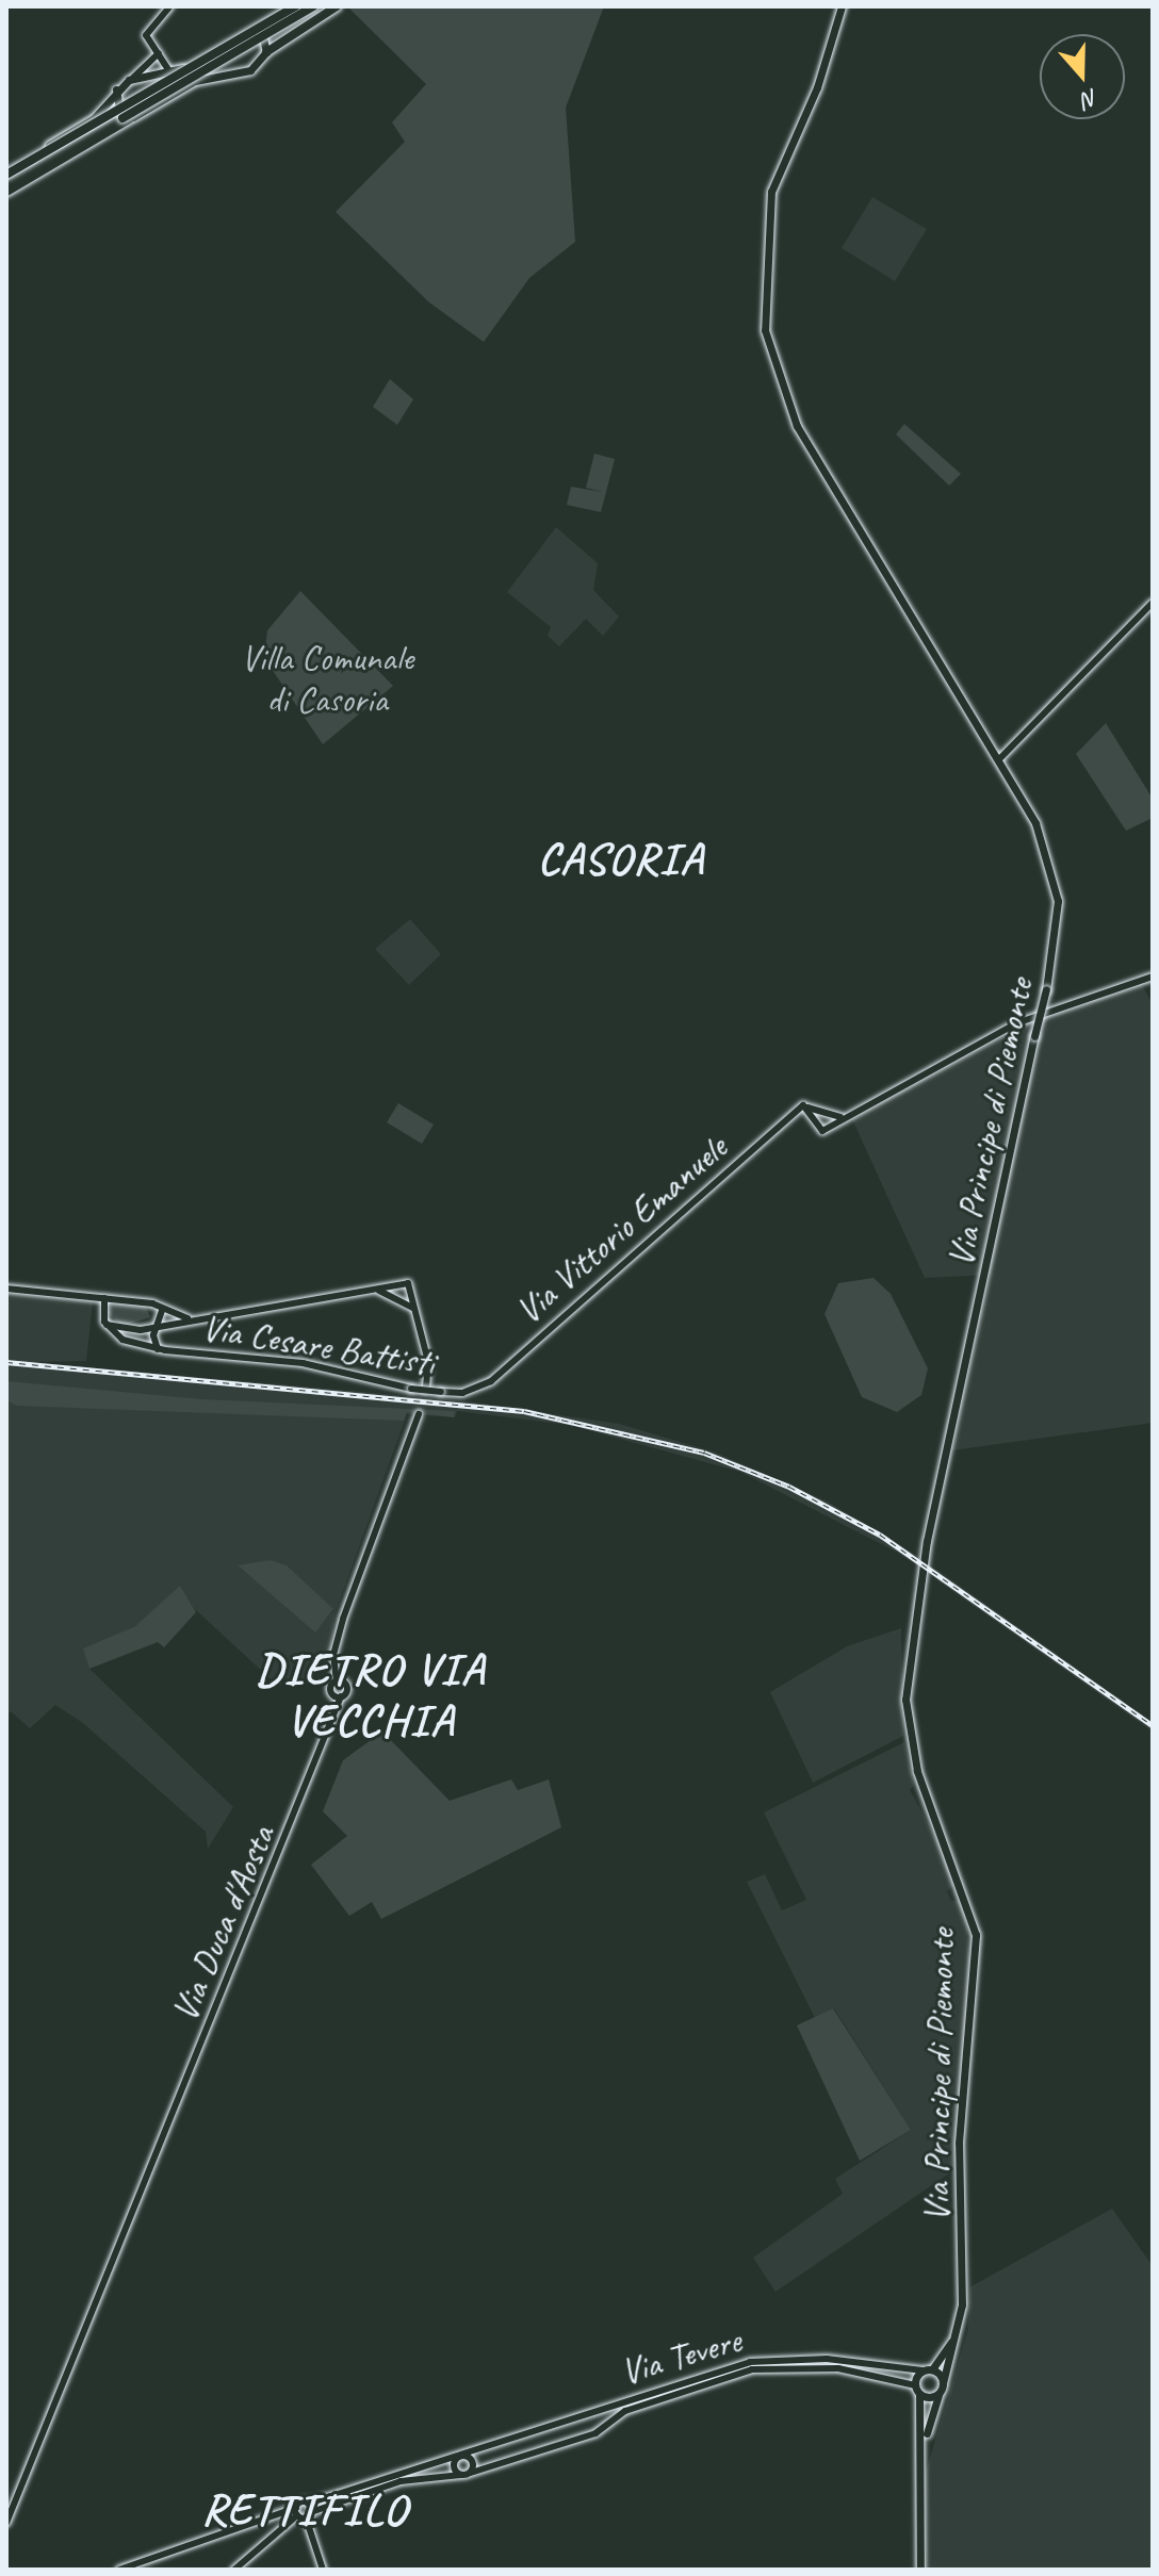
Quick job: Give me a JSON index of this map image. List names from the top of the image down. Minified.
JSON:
{"streets":{"main road":["Via Principe di Piemonte"],"street":["Via Vittorio Emanuele","Via Cesare Battisti","Via Duca d'Aosta","Via Tevere"]},"crossings":[["Via Vittorio Emanuele","Via Cesare Battisti"]],"districts":["CASORIA","DIETRO VIA VECCHIA","RETTIFILO"],"parks":["Villa Comunale di Casoria"],"north":"bottom"}
